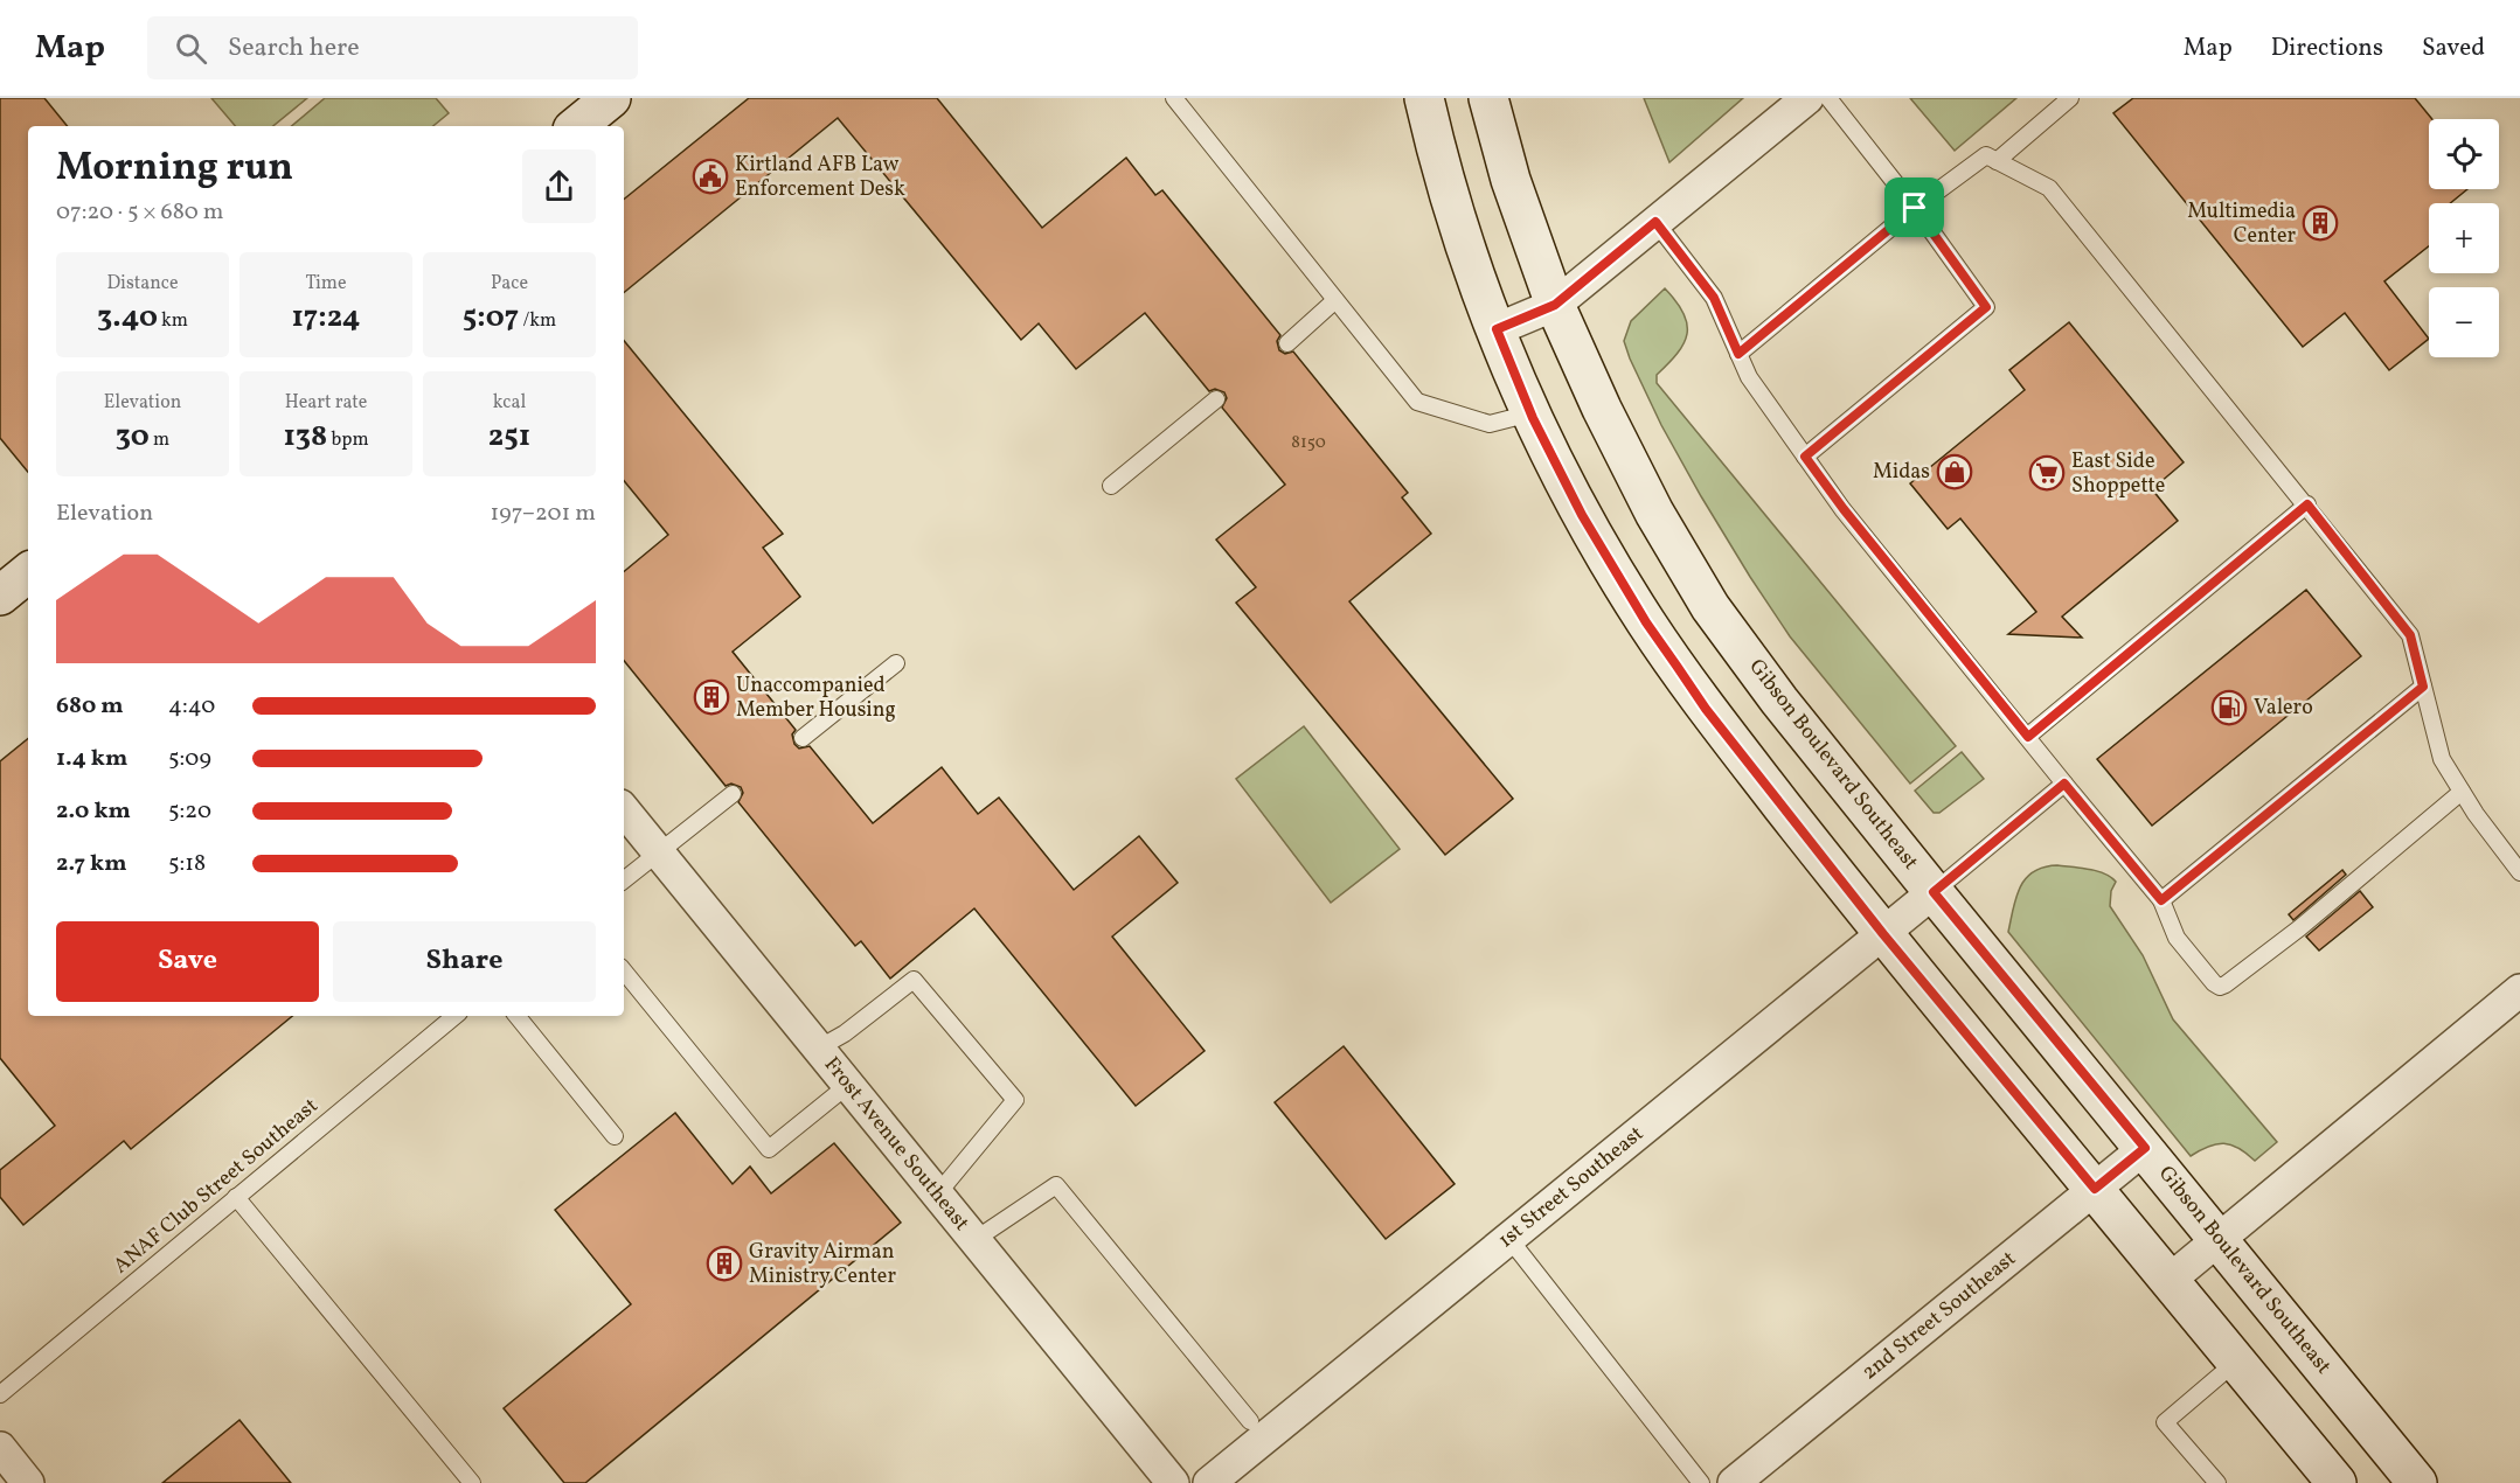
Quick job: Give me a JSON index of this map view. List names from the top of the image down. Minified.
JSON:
{"streets":{"main road":["Gibson Boulevard Southeast"],"street":["Frost Avenue Southeast","1st Street Southeast","2nd Street Southeast"],"lane":["ANAF Club Street Southeast"]},"crossings":[["Gibson Boulevard Southeast","1st Street Southeast"],["Gibson Boulevard Southeast","2nd Street Southeast"]],"places":{"public building":["Kirtland AFB Law Enforcement Desk"],"building":["Multimedia Center","Unaccompanied Member Housing","Gravity Airman Ministry Center"],"shop":["Midas"],"supermarket":["East Side Shoppette"],"fuel station":["Valero"]},"house_numbers":["8150"],"page":{"header":"Map","search":"Search here","nav":["Map","Directions","Saved"],"map_buttons":["+","−"],"heading":["Morning run","07:20 · 5 × 680 m"],"stats":[["Distance","3.40 km"],["Time","17:24"],["Pace","5:07 /km"],["Elevation","30 m"],["Heart rate","138 bpm"],["kcal","251"]],"chart":["Elevation","197–201 m"],"list":[{"name":"680 m","note":"4:40"},{"name":"1.4 km","note":"5:09"},{"name":"2.0 km","note":"5:20"},{"name":"2.7 km","note":"5:18"}],"buttons":["Save","Share"]}}
